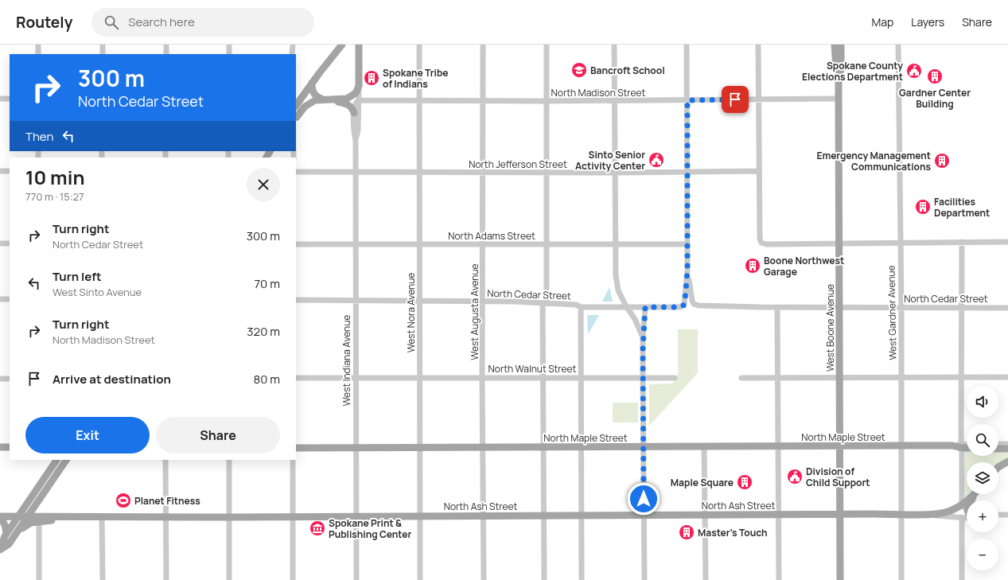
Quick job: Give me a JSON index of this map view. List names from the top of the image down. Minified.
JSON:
{"streets":{"main road":["West Boone Avenue","West Indiana Avenue","North Maple Street","North Ash Street"],"street":["North Madison Street","North Jefferson Street","North Adams Street","North Cedar Street","West Augusta Avenue","West Nora Avenue","West Gardner Avenue","North Walnut Street"]},"crossings":[["North Madison Street","West Augusta Avenue"],["North Madison Street","West Nora Avenue"],["North Madison Street","West Boone Avenue"],["North Madison Street","West Indiana Avenue"],["North Jefferson Street","West Augusta Avenue"],["North Jefferson Street","West Nora Avenue"],["North Jefferson Street","West Indiana Avenue"],["North Adams Street","West Augusta Avenue"],["North Adams Street","West Nora Avenue"],["North Adams Street","West Indiana Avenue"],["North Cedar Street","West Augusta Avenue"],["North Cedar Street","West Nora Avenue"],["North Cedar Street","West Gardner Avenue"],["North Cedar Street","West Boone Avenue"],["North Cedar Street","West Indiana Avenue"],["West Augusta Avenue","North Walnut Street"],["West Augusta Avenue","North Maple Street"],["West Augusta Avenue","North Ash Street"],["West Nora Avenue","North Walnut Street"],["West Nora Avenue","North Maple Street"],["West Nora Avenue","North Ash Street"],["West Gardner Avenue","North Maple Street"],["West Gardner Avenue","North Ash Street"],["West Boone Avenue","North Maple Street"],["West Boone Avenue","North Ash Street"],["West Indiana Avenue","North Walnut Street"],["West Indiana Avenue","North Maple Street"],["West Indiana Avenue","North Ash Street"]],"places":{"school or university":["Bancroft School"],"public building":["Spokane County Elections Department","Sinto Senior Activity Center","Division of Child Support"],"building":["Gardner Center Building","Spokane Tribe of Indians","Emergency Management Communications","Facilities Department","Boone Northwest Garage","Maple Square","Master's Touch"],"sports":["Planet Fitness"],"museum":["Spokane Print & Publishing Center"]},"page":{"header":"Routely","search":"Search here","nav":["Map","Layers","Share"],"turn":["300 m","North Cedar Street"],"then":"Then","heading":["10 min","770 m · 15:27"],"list":[{"name":"Turn right","note":"North Cedar Street","value":"300 m"},{"name":"Turn left","note":"West Sinto Avenue","value":"70 m"},{"name":"Turn right","note":"North Madison Street","value":"320 m"},{"name":"Arrive at destination","value":"80 m"}],"map_buttons":["+","−"],"buttons":["Exit","Share"]}}
